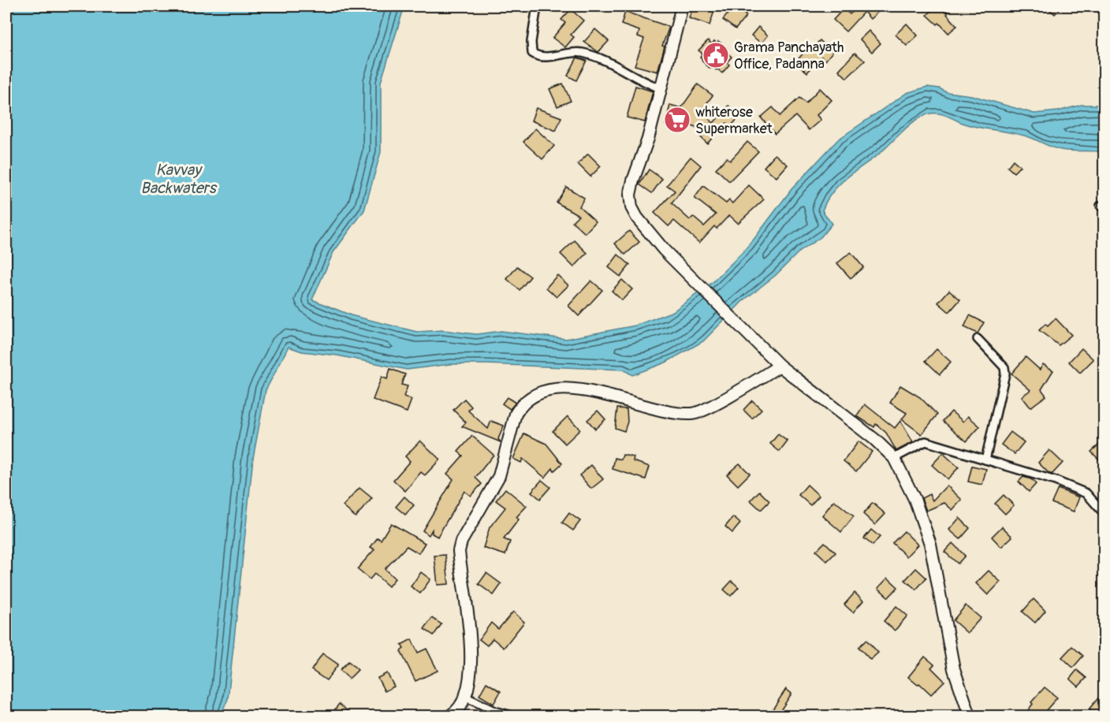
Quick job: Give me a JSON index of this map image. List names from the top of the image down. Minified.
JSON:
{"water":["Kavvay Backwaters"],"places":{"public building":["Grama Panchayath Office, Padanna"],"supermarket":["whiterose Supermarket"]}}
